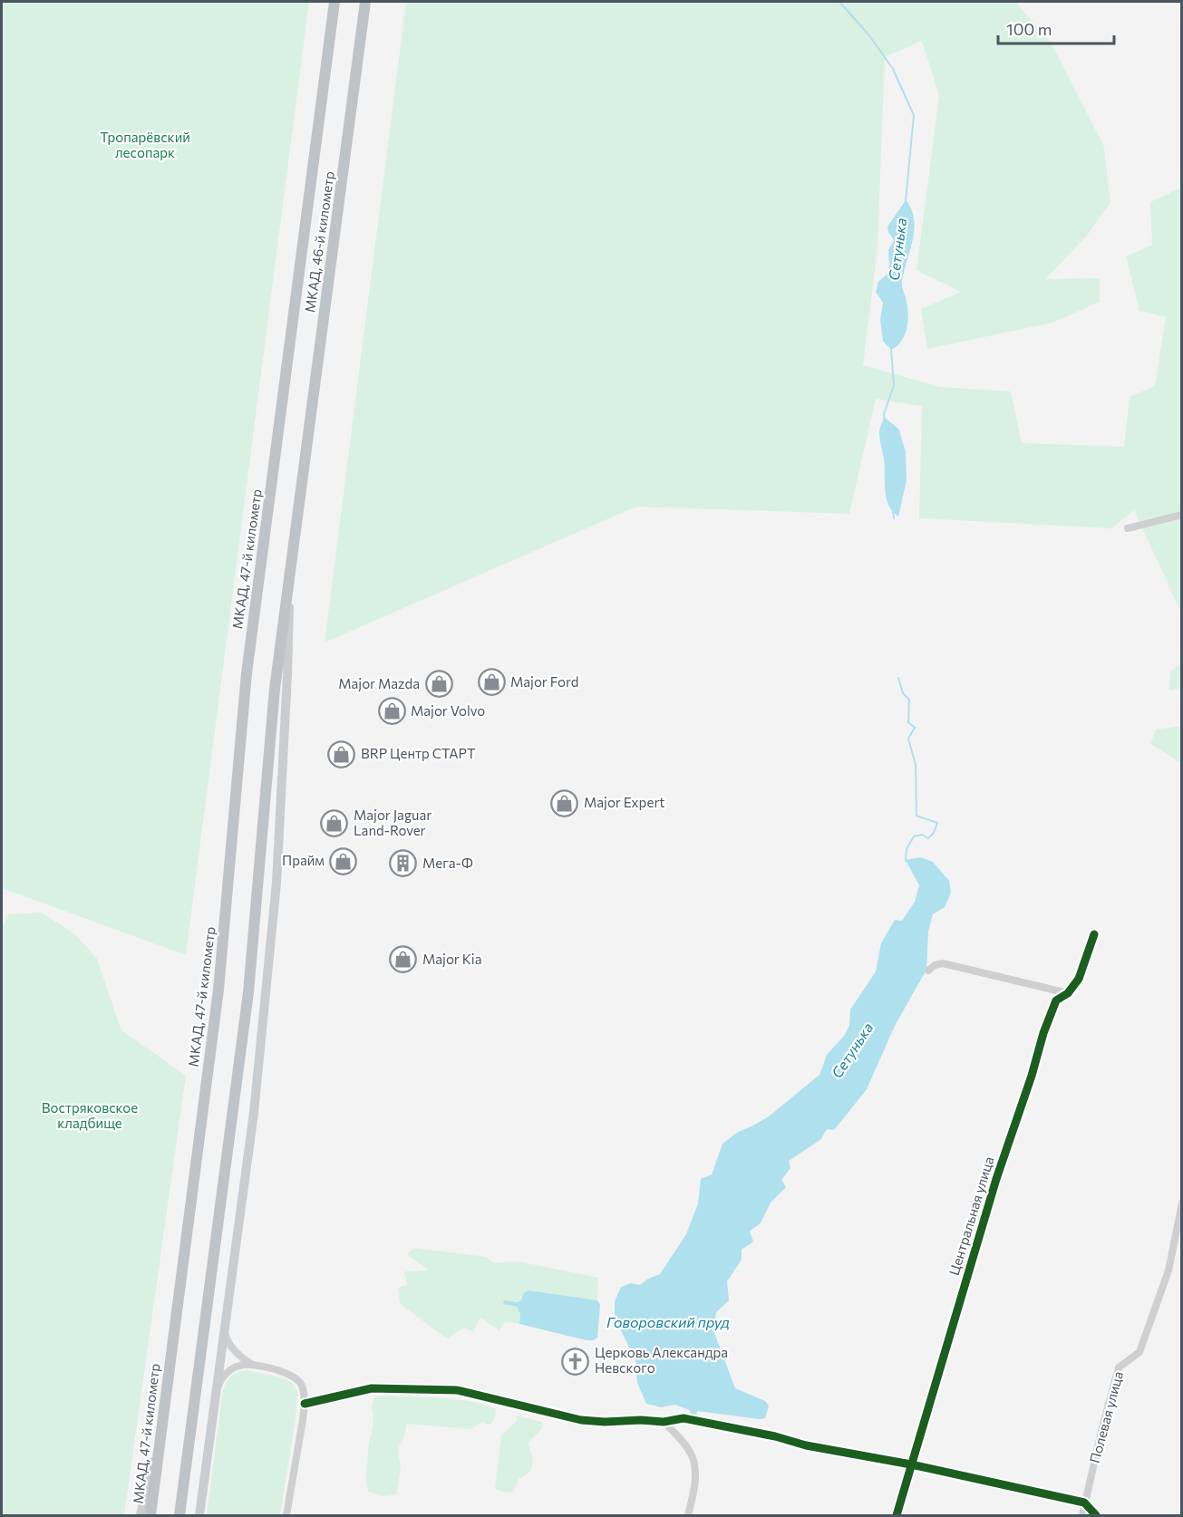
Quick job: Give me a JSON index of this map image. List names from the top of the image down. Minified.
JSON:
{"streets":{"highway":["МКАД, 46-й километр","МКАД, 47-й километр"],"street":["Центральная улица","Полевая улица"]},"crossings":[["МКАД, 46-й километр","МКАД, 47-й километр"]],"water":["Сетунька","Говоровский пруд"],"parks":["Тропарёвский лесопарк","Востряковское кладбище"],"places":{"shop":["Major Ford","Major Mazda","Major Volvo","BRP Центр СТАРТ","Major Expert","Major Jaguar Land-Rover","Прайм","Major Kia"],"building":["Мега-Ф"],"church":["Церковь Александра Невского"]},"scale_bar":"100 m"}
